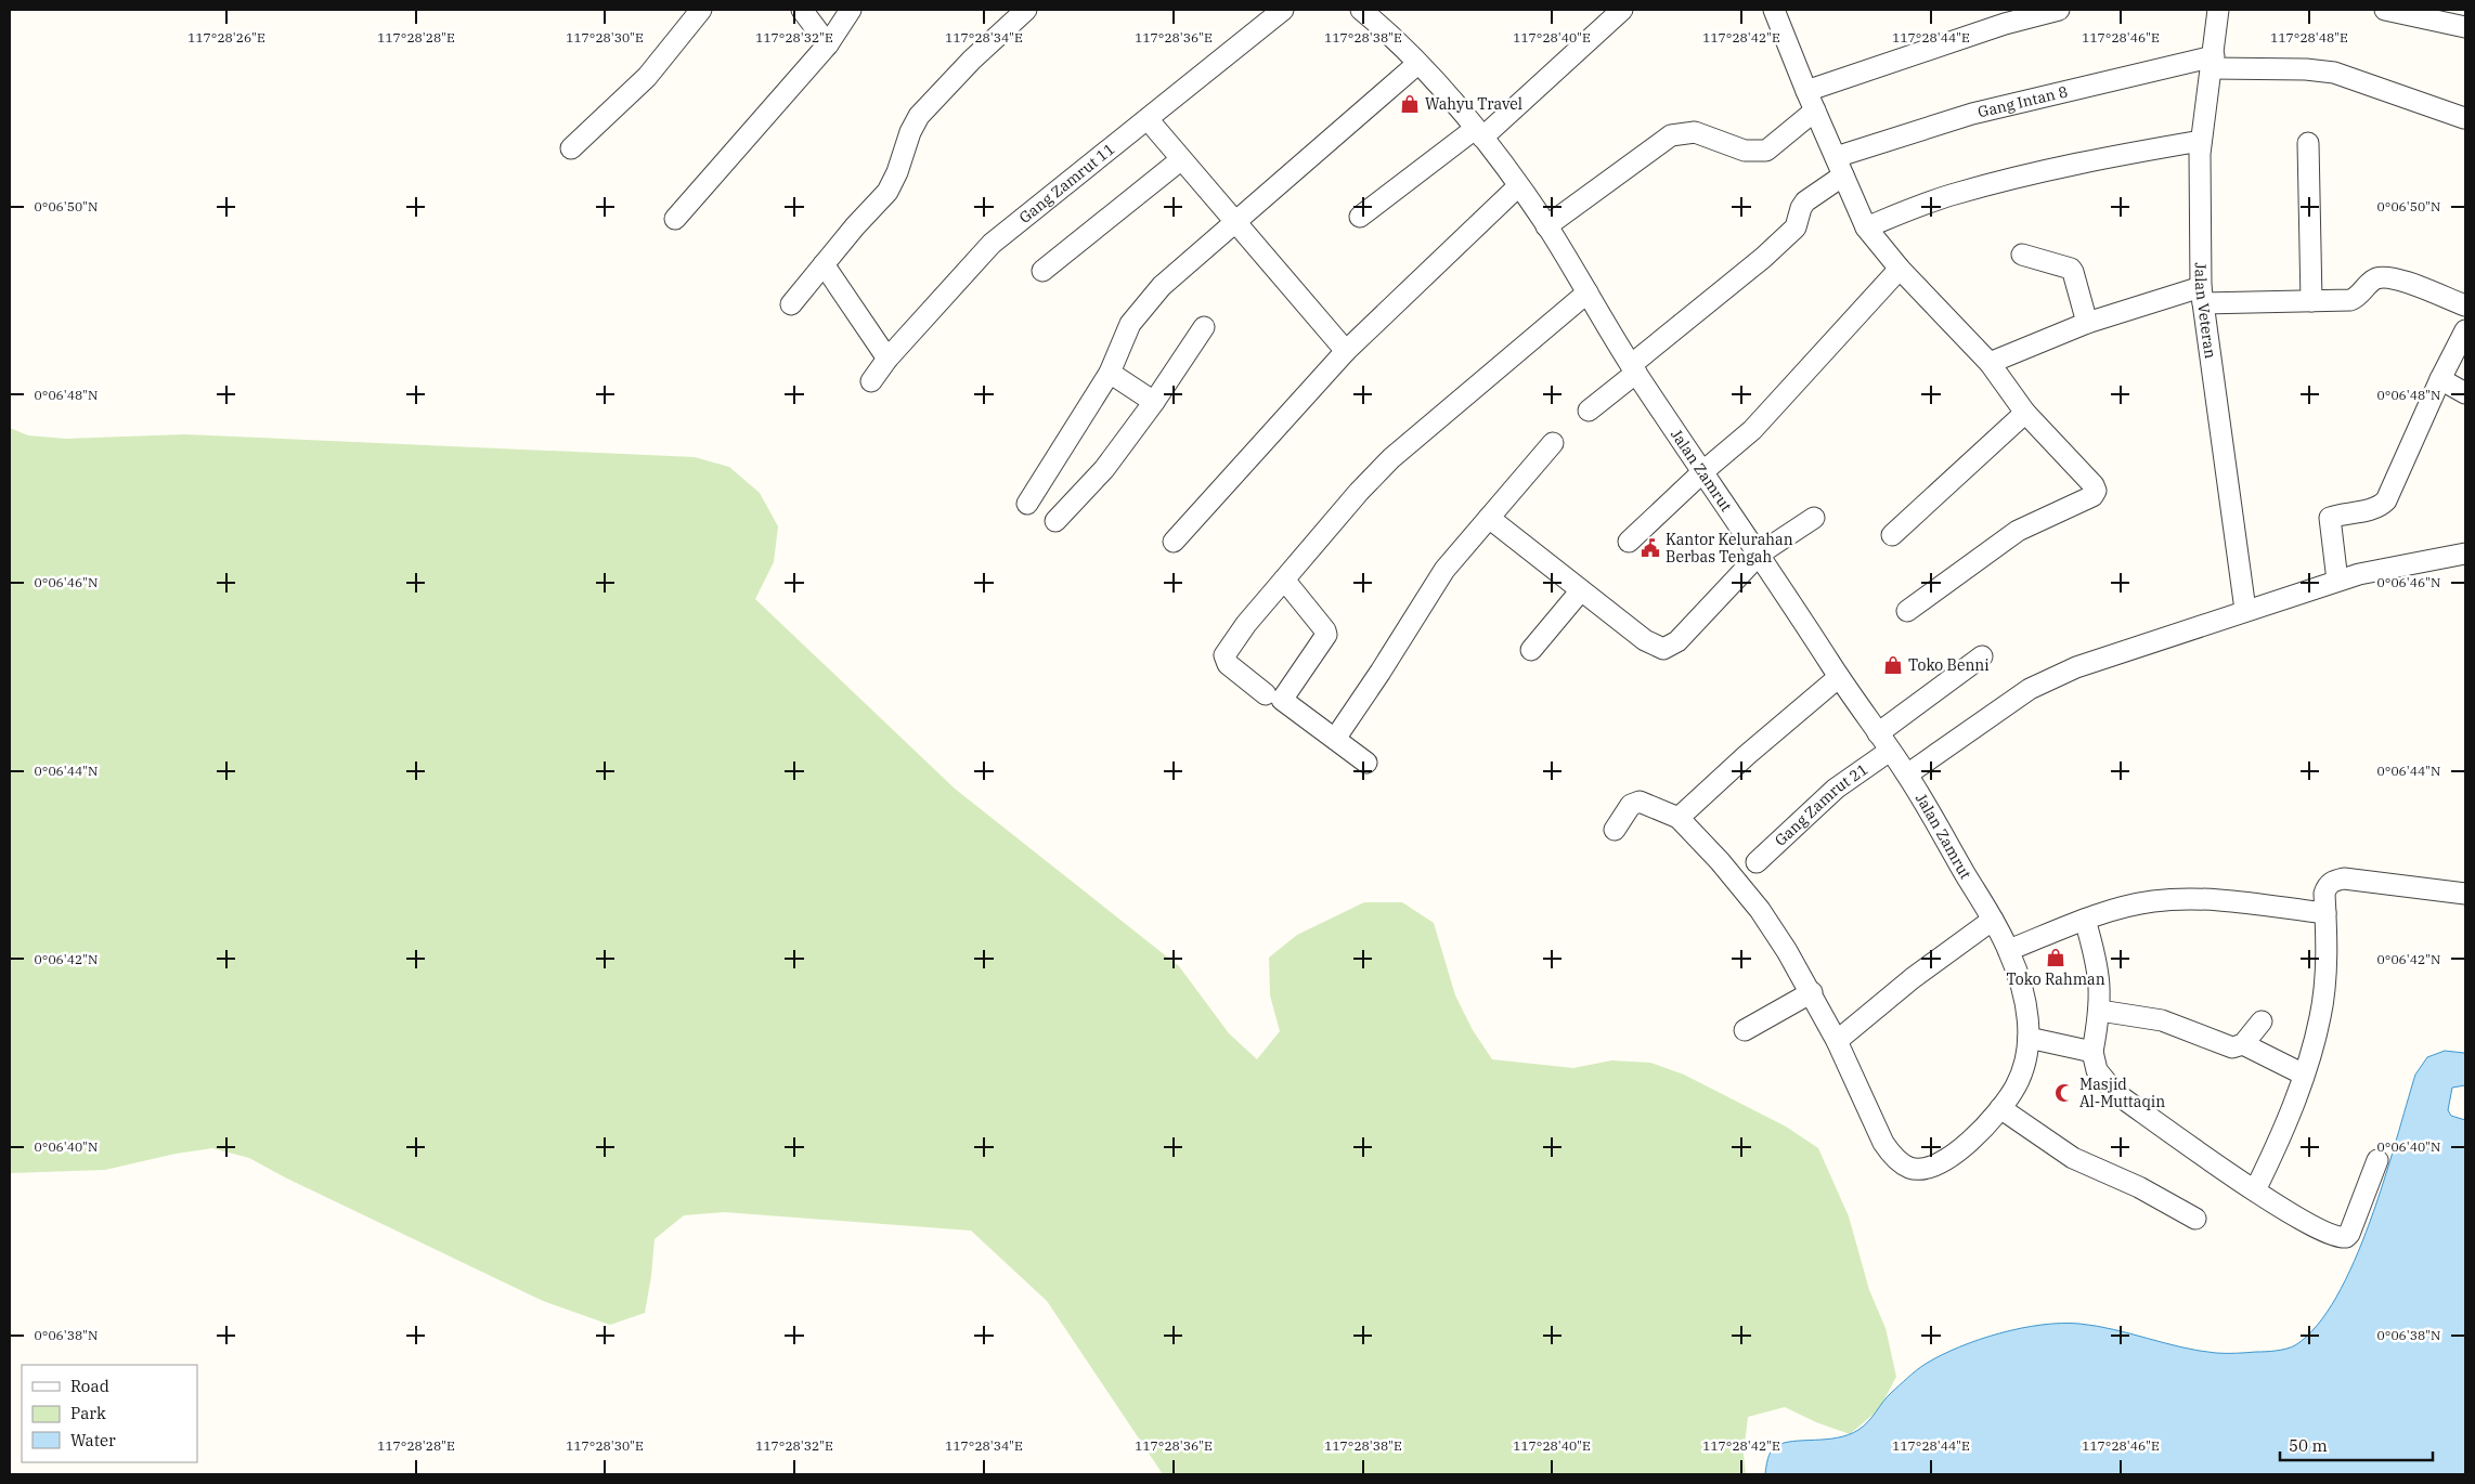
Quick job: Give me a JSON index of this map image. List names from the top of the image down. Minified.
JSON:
{"streets":{"street":["Gang Intan 8","Gang Zamrut 11","Jalan Veteran","Jalan Zamrut","Gang Zamrut 21"]},"crossings":[["Gang Intan 8","Jalan Veteran"],["Jalan Zamrut","Gang Zamrut 21"]],"places":{"shop":["Wahyu Travel","Toko Benni","Toko Rahman"],"public building":["Kantor Kelurahan Berbas Tengah"],"mosque":["Masjid Al-Muttaqin"]},"legend":["Road","Park","Water"],"scale_bar":"50 m","coordinates":["117°28'26\"E","117°28'28\"E","117°28'30\"E","117°28'32\"E","117°28'34\"E","117°28'36\"E","117°28'38\"E","117°28'40\"E","117°28'42\"E","117°28'44\"E","117°28'46\"E","117°28'48\"E","0°06'50\"N","0°06'48\"N","0°06'46\"N","0°06'44\"N","0°06'42\"N","0°06'40\"N","0°06'38\"N"]}
